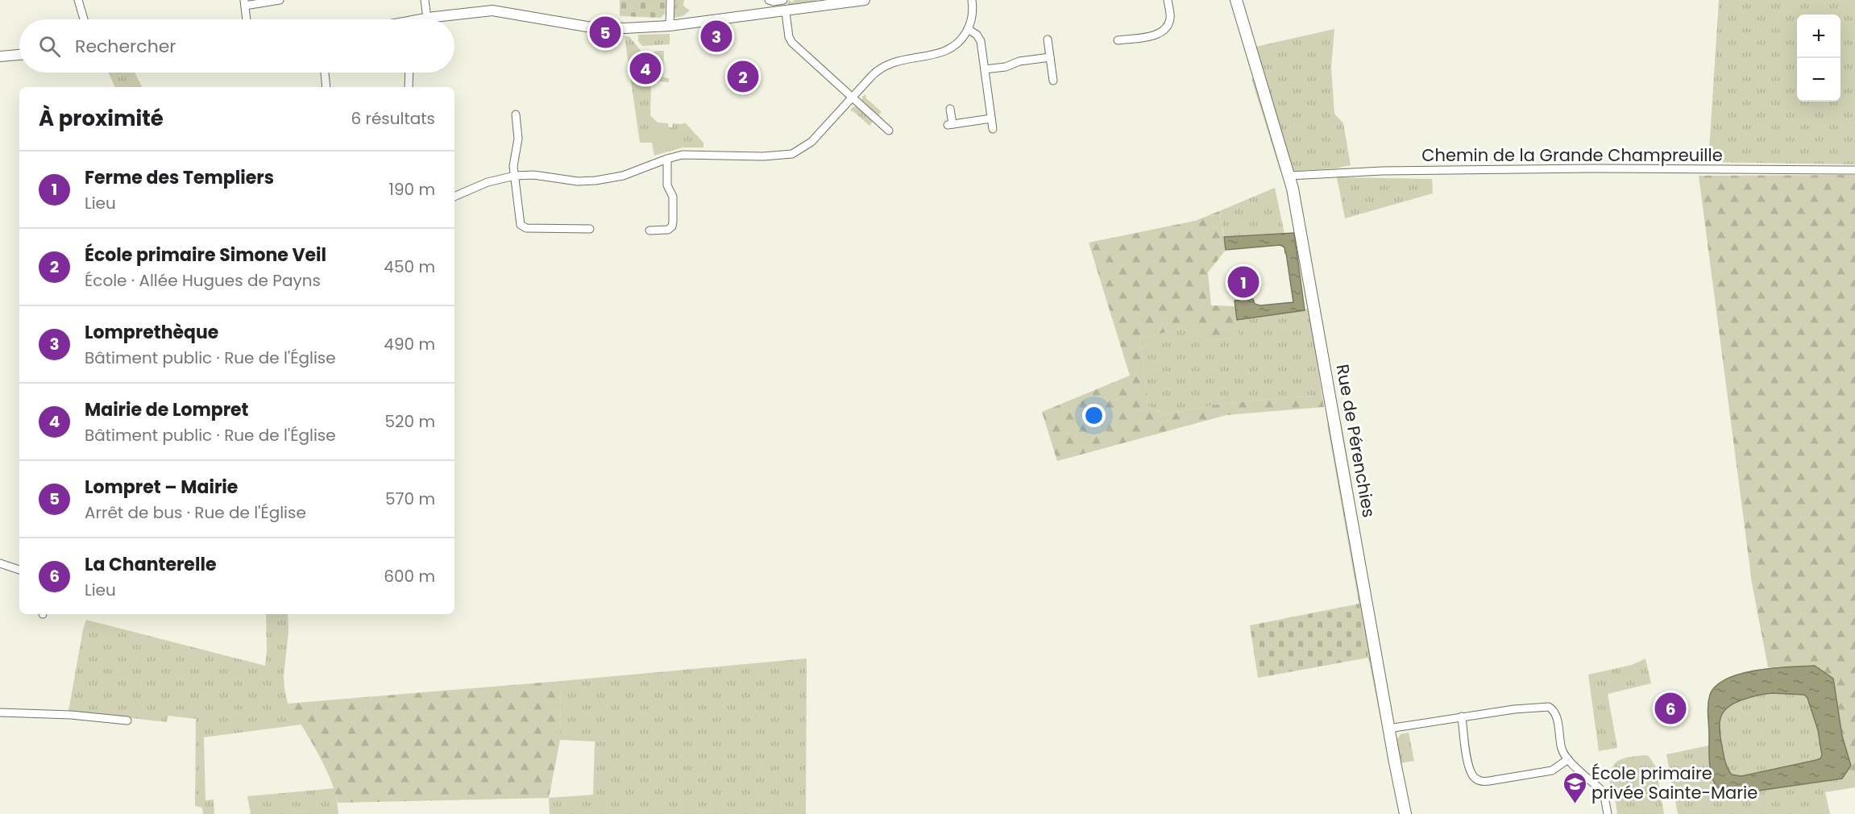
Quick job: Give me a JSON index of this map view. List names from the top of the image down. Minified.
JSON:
{"streets":{"main road":["Rue de Pérenchies"],"street":["Chemin de la Grande Champreuille"]},"crossings":[["Chemin de la Grande Champreuille","Rue de Pérenchies"]],"places":{"school or university":["École primaire privée Sainte-Marie"]},"page":{"map_buttons":["+","−"],"pins":["5","3","4","2","1","6"],"search":"Rechercher","heading":["À proximité","6 résultats"],"list":[{"mark":"1","name":"Ferme des Templiers","note":"Lieu","value":"190 m"},{"mark":"2","name":"École primaire Simone Veil","note":"École · Allée Hugues de Payns","value":"450 m"},{"mark":"3","name":"Lomprethèque","note":"Bâtiment public · Rue de l'Église","value":"490 m"},{"mark":"4","name":"Mairie de Lompret","note":"Bâtiment public · Rue de l'Église","value":"520 m"},{"mark":"5","name":"Lompret – Mairie","note":"Arrêt de bus · Rue de l'Église","value":"570 m"},{"mark":"6","name":"La Chanterelle","note":"Lieu","value":"600 m"}]}}
